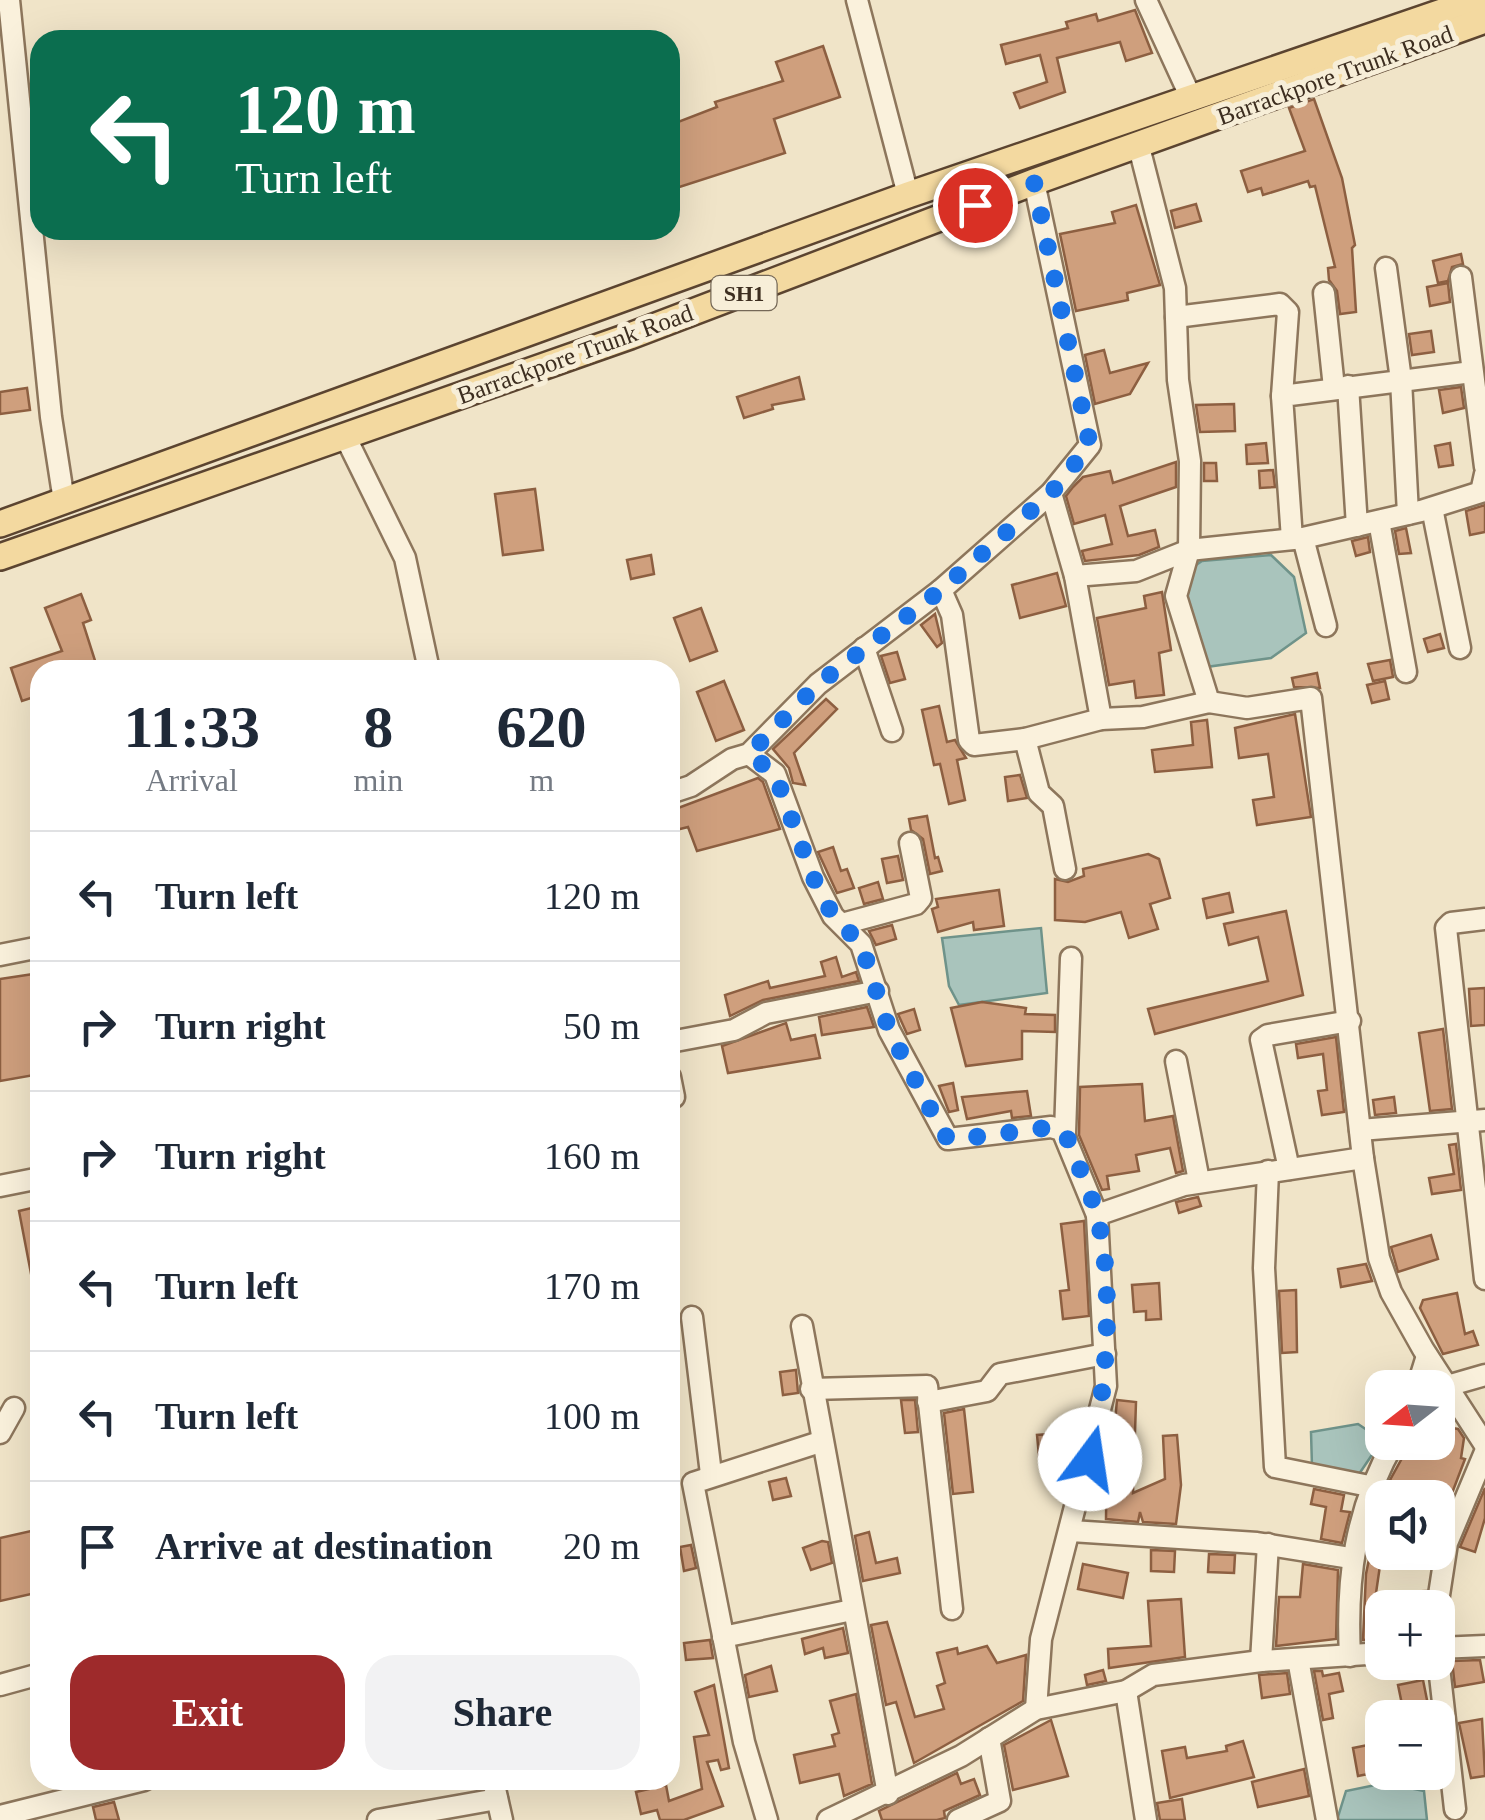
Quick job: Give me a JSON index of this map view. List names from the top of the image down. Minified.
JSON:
{"streets":{"main road":["Barrackpore Trunk Road","SH1"]},"north":"left","page":{"turn":["120 m","Turn left"],"eta":["11:33","Arrival","8","min","620","m"],"list":[{"name":"Turn left","value":"120 m"},{"name":"Turn right","value":"50 m"},{"name":"Turn right","value":"160 m"},{"name":"Turn left","value":"170 m"},{"name":"Turn left","value":"100 m"},{"name":"Arrive at destination","value":"20 m"}],"map_buttons":["+","−"],"buttons":["Exit","Share"]}}
